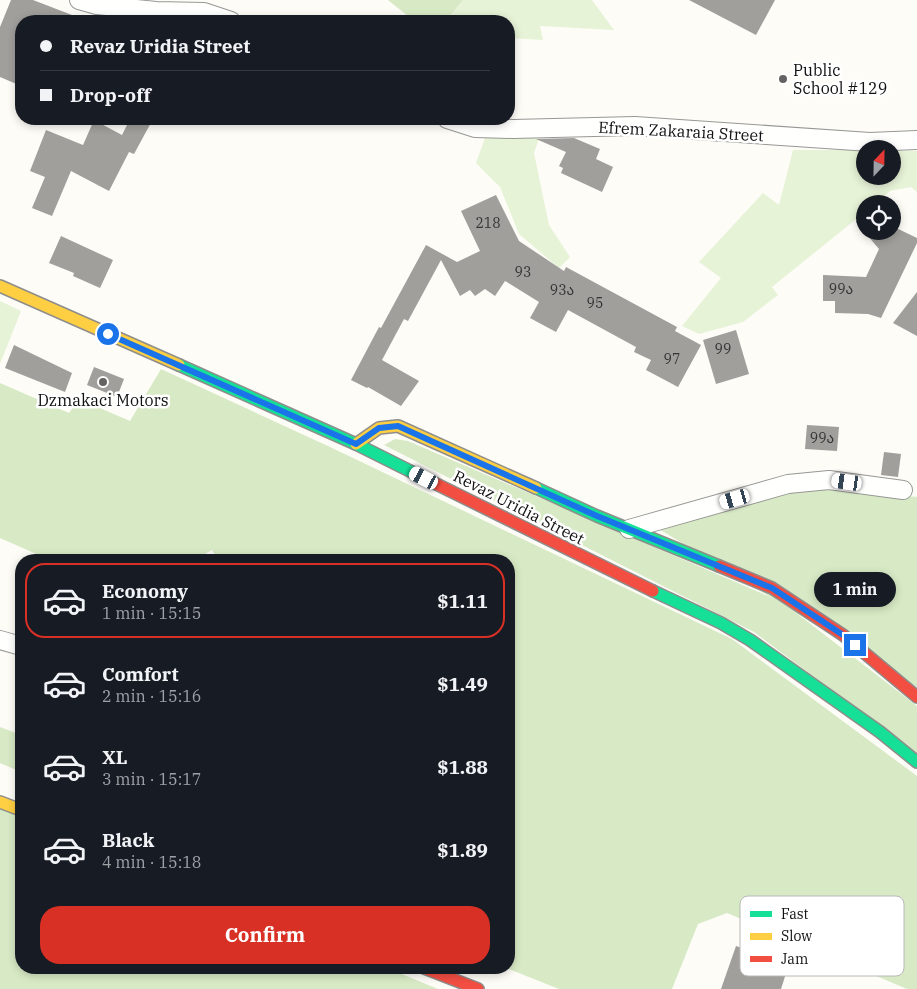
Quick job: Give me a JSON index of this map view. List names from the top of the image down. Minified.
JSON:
{"streets":{"street":["Efrem Zakaraia Street","Revaz Uridia Street"]},"places":["Public School #129","Dzmakaci Motors"],"house_numbers":["218","93","99ა","93ა","95","99","97","99ა"],"legend":["Fast","Slow","Jam"],"north":"top","page":{"banner":["Revaz Uridia Street","Drop-off"],"list":[{"name":"Economy","note":"1 min · 15:15","value":"$1.11"},{"name":"Comfort","note":"2 min · 15:16","value":"$1.49"},{"name":"XL","note":"3 min · 15:17","value":"$1.88"},{"name":"Black","note":"4 min · 15:18","value":"$1.89"}],"bubble":"1 min","buttons":"Confirm"}}
